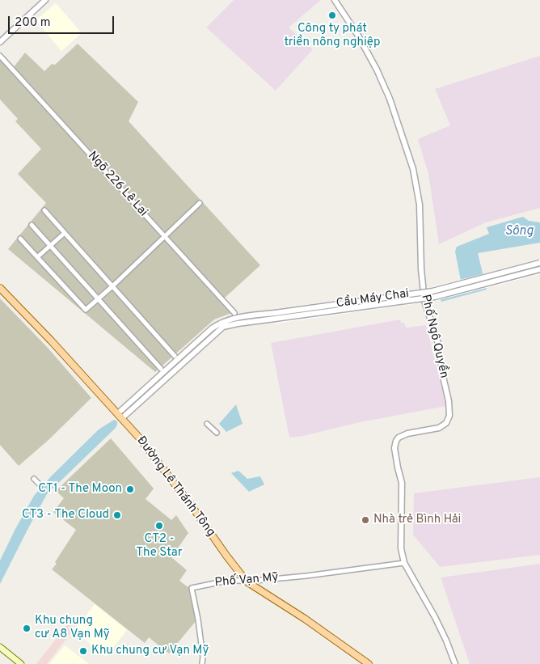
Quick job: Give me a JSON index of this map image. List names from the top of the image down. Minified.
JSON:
{"streets":{"main road":["Đường Lê Thánh Tông"],"street":["Ngõ 226 Lê Lai","Cầu Máy Chai","Phố Ngô Quyền","Phố Vạn Mỹ"]},"crossings":[["Phố Ngô Quyền","Phố Vạn Mỹ"],["Đường Lê Thánh Tông","Phố Vạn Mỹ"]],"water":["Sông"],"places":["Công ty phát triền nông nghiệp","CT1 - The Moon","CT3 - The Cloud","Nhà trẻ Bình Hải","CT2 - The Star","Khu chung cư A8 Vạn Mỹ","Khu chung cư Vạn Mỹ"],"scale_bar":"200 m"}
